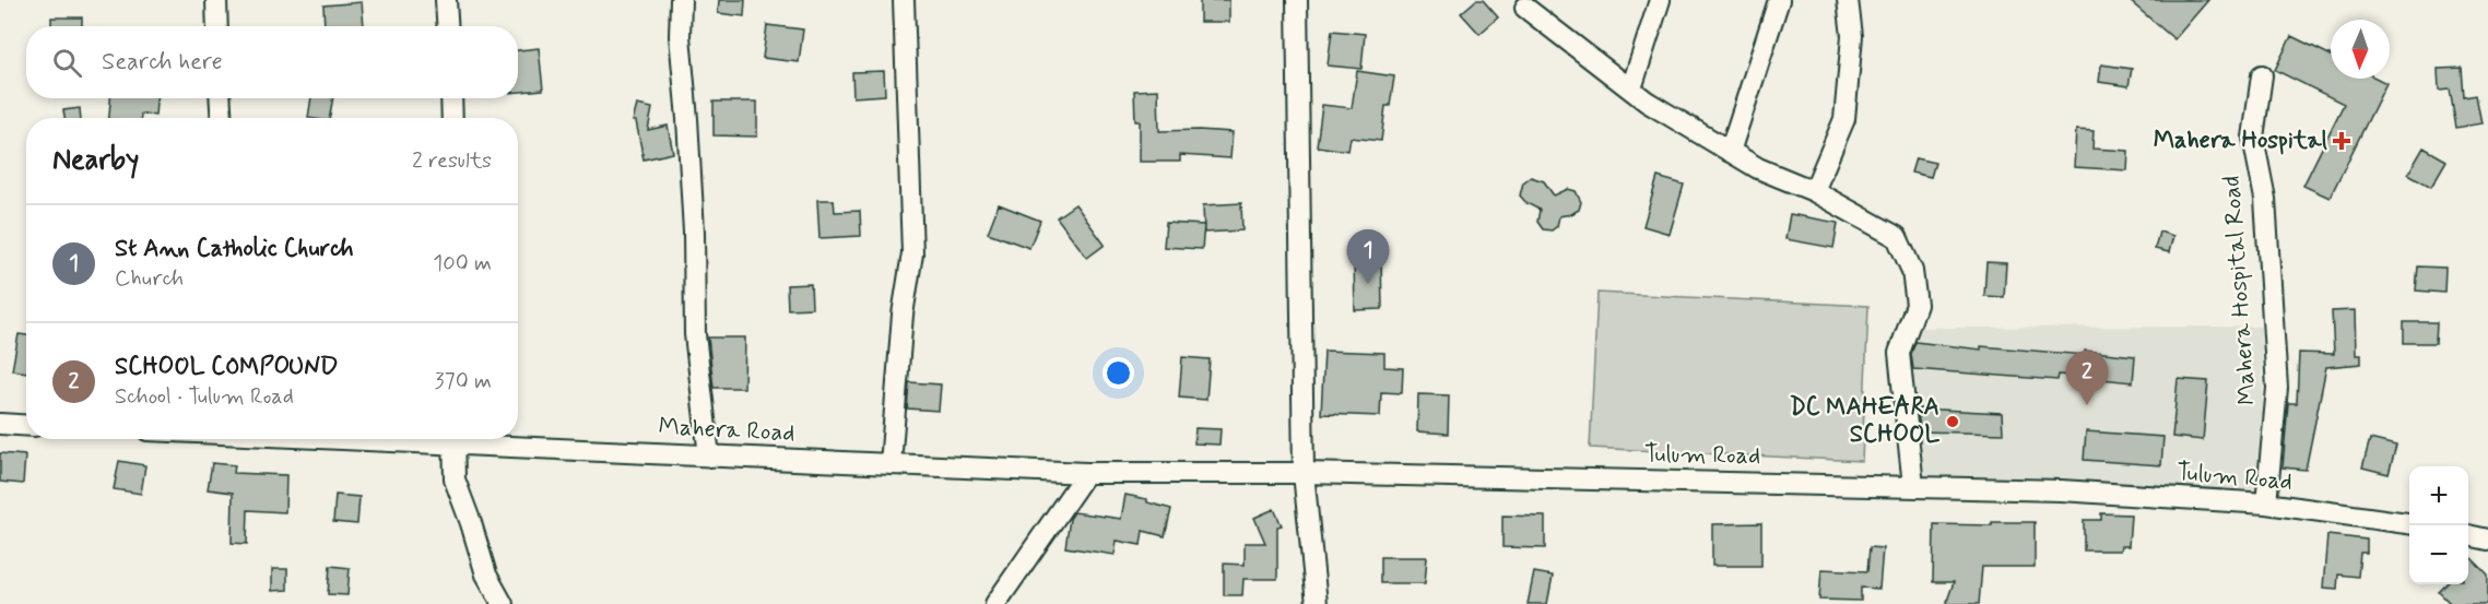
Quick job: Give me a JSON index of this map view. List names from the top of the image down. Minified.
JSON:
{"streets":{"street":["Mahera Hospital Road","Mahera Road","Tulum Road"]},"crossings":[["Mahera Hospital Road","Tulum Road"],["Mahera Road","Tulum Road"]],"places":{"health":["Mahera Hospital"],"other":["DC MAHEARA SCHOOL"]},"north":"bottom","page":{"search":"Search here","heading":["Nearby","2 results"],"list":[{"mark":"1","name":"St Ann Catholic Church","note":"Church","value":"100 m"},{"mark":"2","name":"SCHOOL COMPOUND","note":"School · Tulum Road","value":"370 m"}],"pins":["1","2"],"map_buttons":["+","−"]}}
